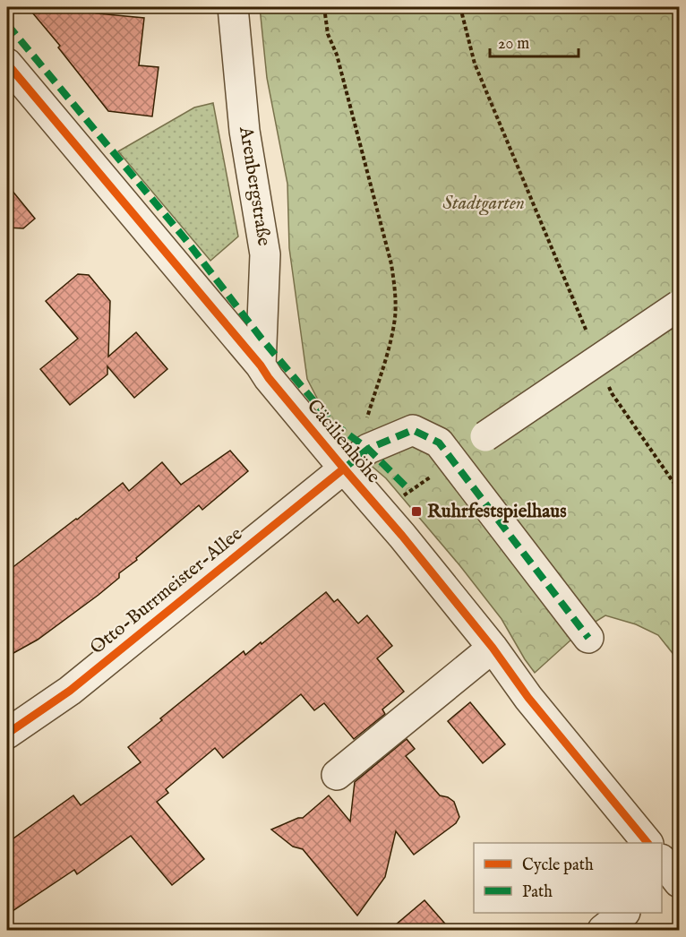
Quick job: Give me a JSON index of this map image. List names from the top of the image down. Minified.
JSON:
{"streets":{"street":["Arenbergstraße","Cäcilienhöhe","Otto-Burrmeister-Allee"]},"crossings":[["Arenbergstraße","Cäcilienhöhe"],["Cäcilienhöhe","Otto-Burrmeister-Allee"]],"parks":["Stadtgarten"],"places":{"transit":["Ruhrfestspielhaus"]},"legend":["Cycle path","Path"],"scale_bar":"20 m"}
